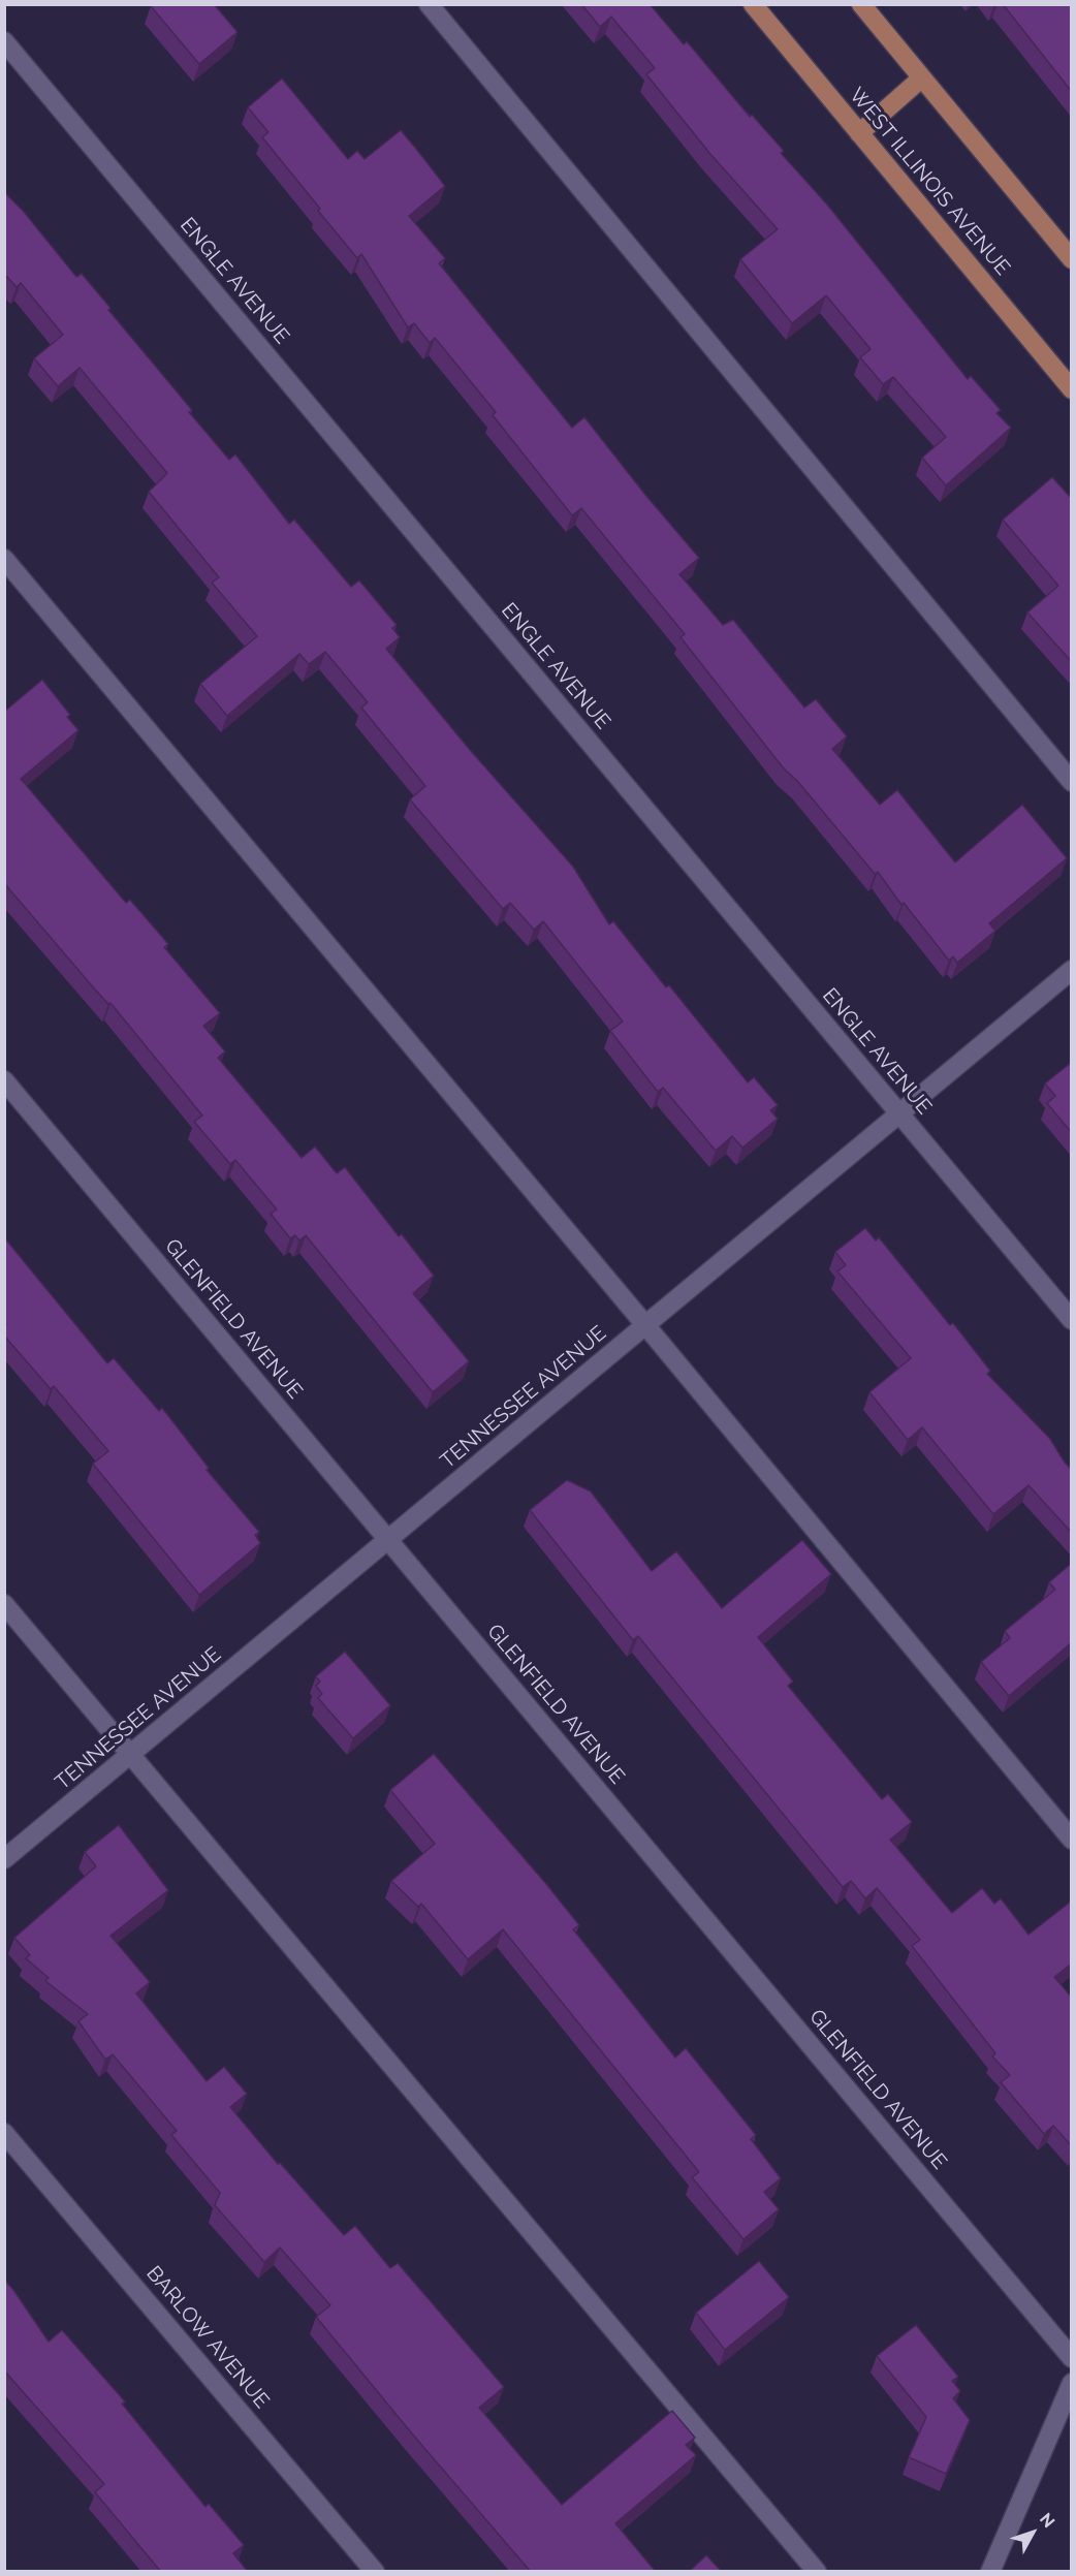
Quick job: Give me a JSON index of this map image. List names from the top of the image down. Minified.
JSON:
{"streets":{"main road":["WEST ILLINOIS AVENUE"],"street":["ENGLE AVENUE","GLENFIELD AVENUE","TENNESSEE AVENUE","BARLOW AVENUE"]},"crossings":[["ENGLE AVENUE","TENNESSEE AVENUE"],["GLENFIELD AVENUE","TENNESSEE AVENUE"]],"north":"top right"}
